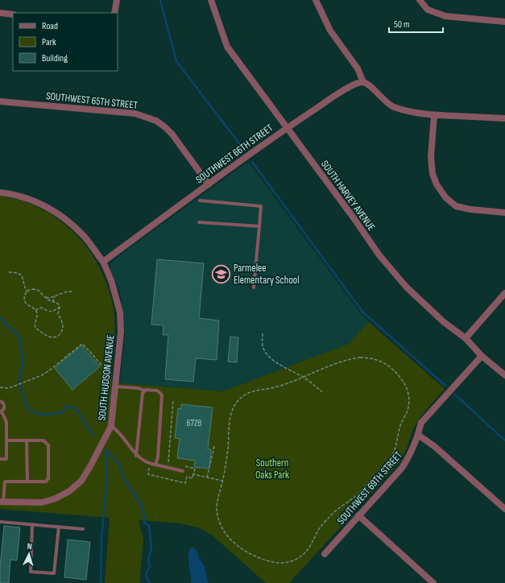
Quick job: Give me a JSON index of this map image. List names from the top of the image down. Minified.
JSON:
{"streets":{"street":["SOUTHWEST 65TH STREET","SOUTHWEST 66TH STREET","SOUTH HARVEY AVENUE","SOUTH HUDSON AVENUE","SOUTHWEST 69TH STREET"]},"crossings":[["SOUTHWEST 65TH STREET","SOUTHWEST 66TH STREET"],["SOUTHWEST 66TH STREET","SOUTH HARVEY AVENUE"],["SOUTHWEST 66TH STREET","SOUTH HUDSON AVENUE"],["SOUTH HARVEY AVENUE","SOUTHWEST 69TH STREET"]],"parks":["Southern Oaks Park"],"places":{"school or university":["Parmelee Elementary School"]},"house_numbers":["6728"],"legend":["Road","Park","Building"],"scale_bar":"50 m","north":"top"}
